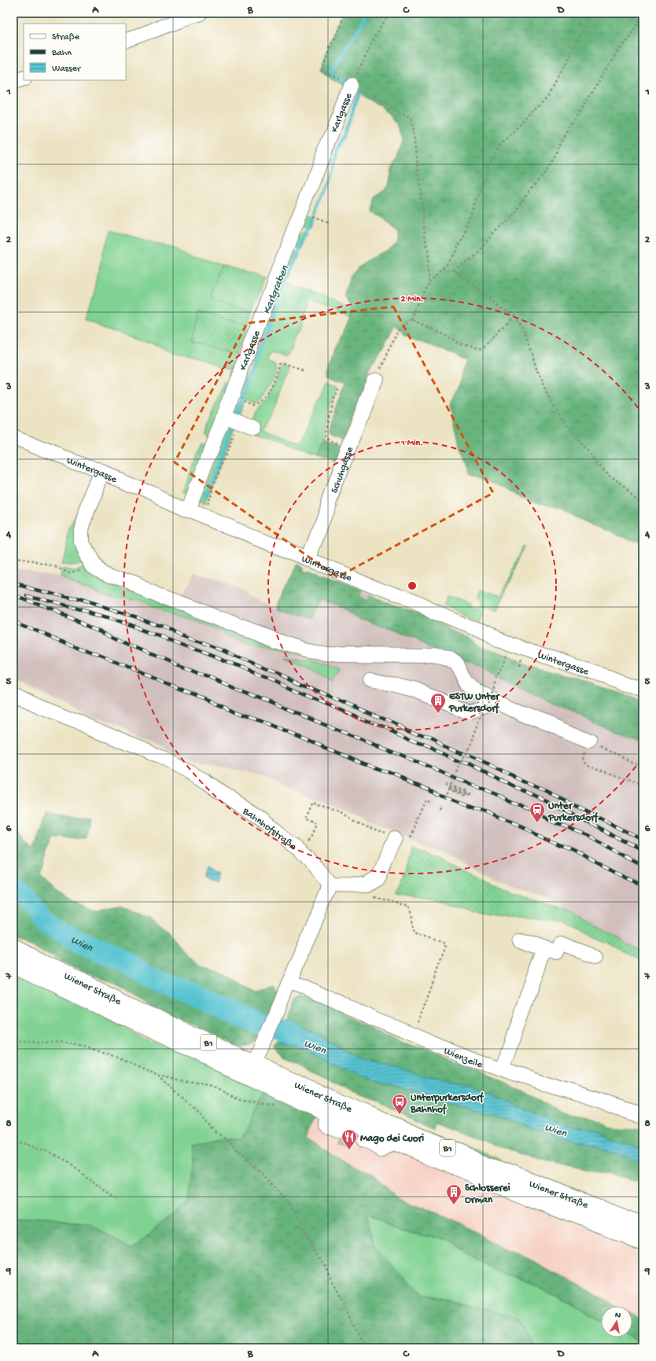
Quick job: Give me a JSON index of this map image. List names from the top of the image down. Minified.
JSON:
{"streets":{"main road":["Wiener Straße","B1"],"street":["Karlgasse","Wintergasse","Schuhgasse","Bahnhofstraße","Wienzeile"]},"crossings":[["Karlgasse","Wintergasse"],["Wintergasse","Schuhgasse"]],"water":["Karlgraben","Wien"],"places":{"building":["ESTW Unter Purkersdorf","Schlosserei Orman"],"station":["Unter Purkersdorf"],"bus stop":["Unterpurkersdorf Bahnhof"],"restaurant":["Mago dei Cuori"]},"legend":["Straße","Bahn","Wasser"],"north":"top","grid":{"columns":["A","B","C","D"],"rows":["1","2","3","4","5","6","7","8","9"]},"rings":["2 Min.","1 Min."]}
